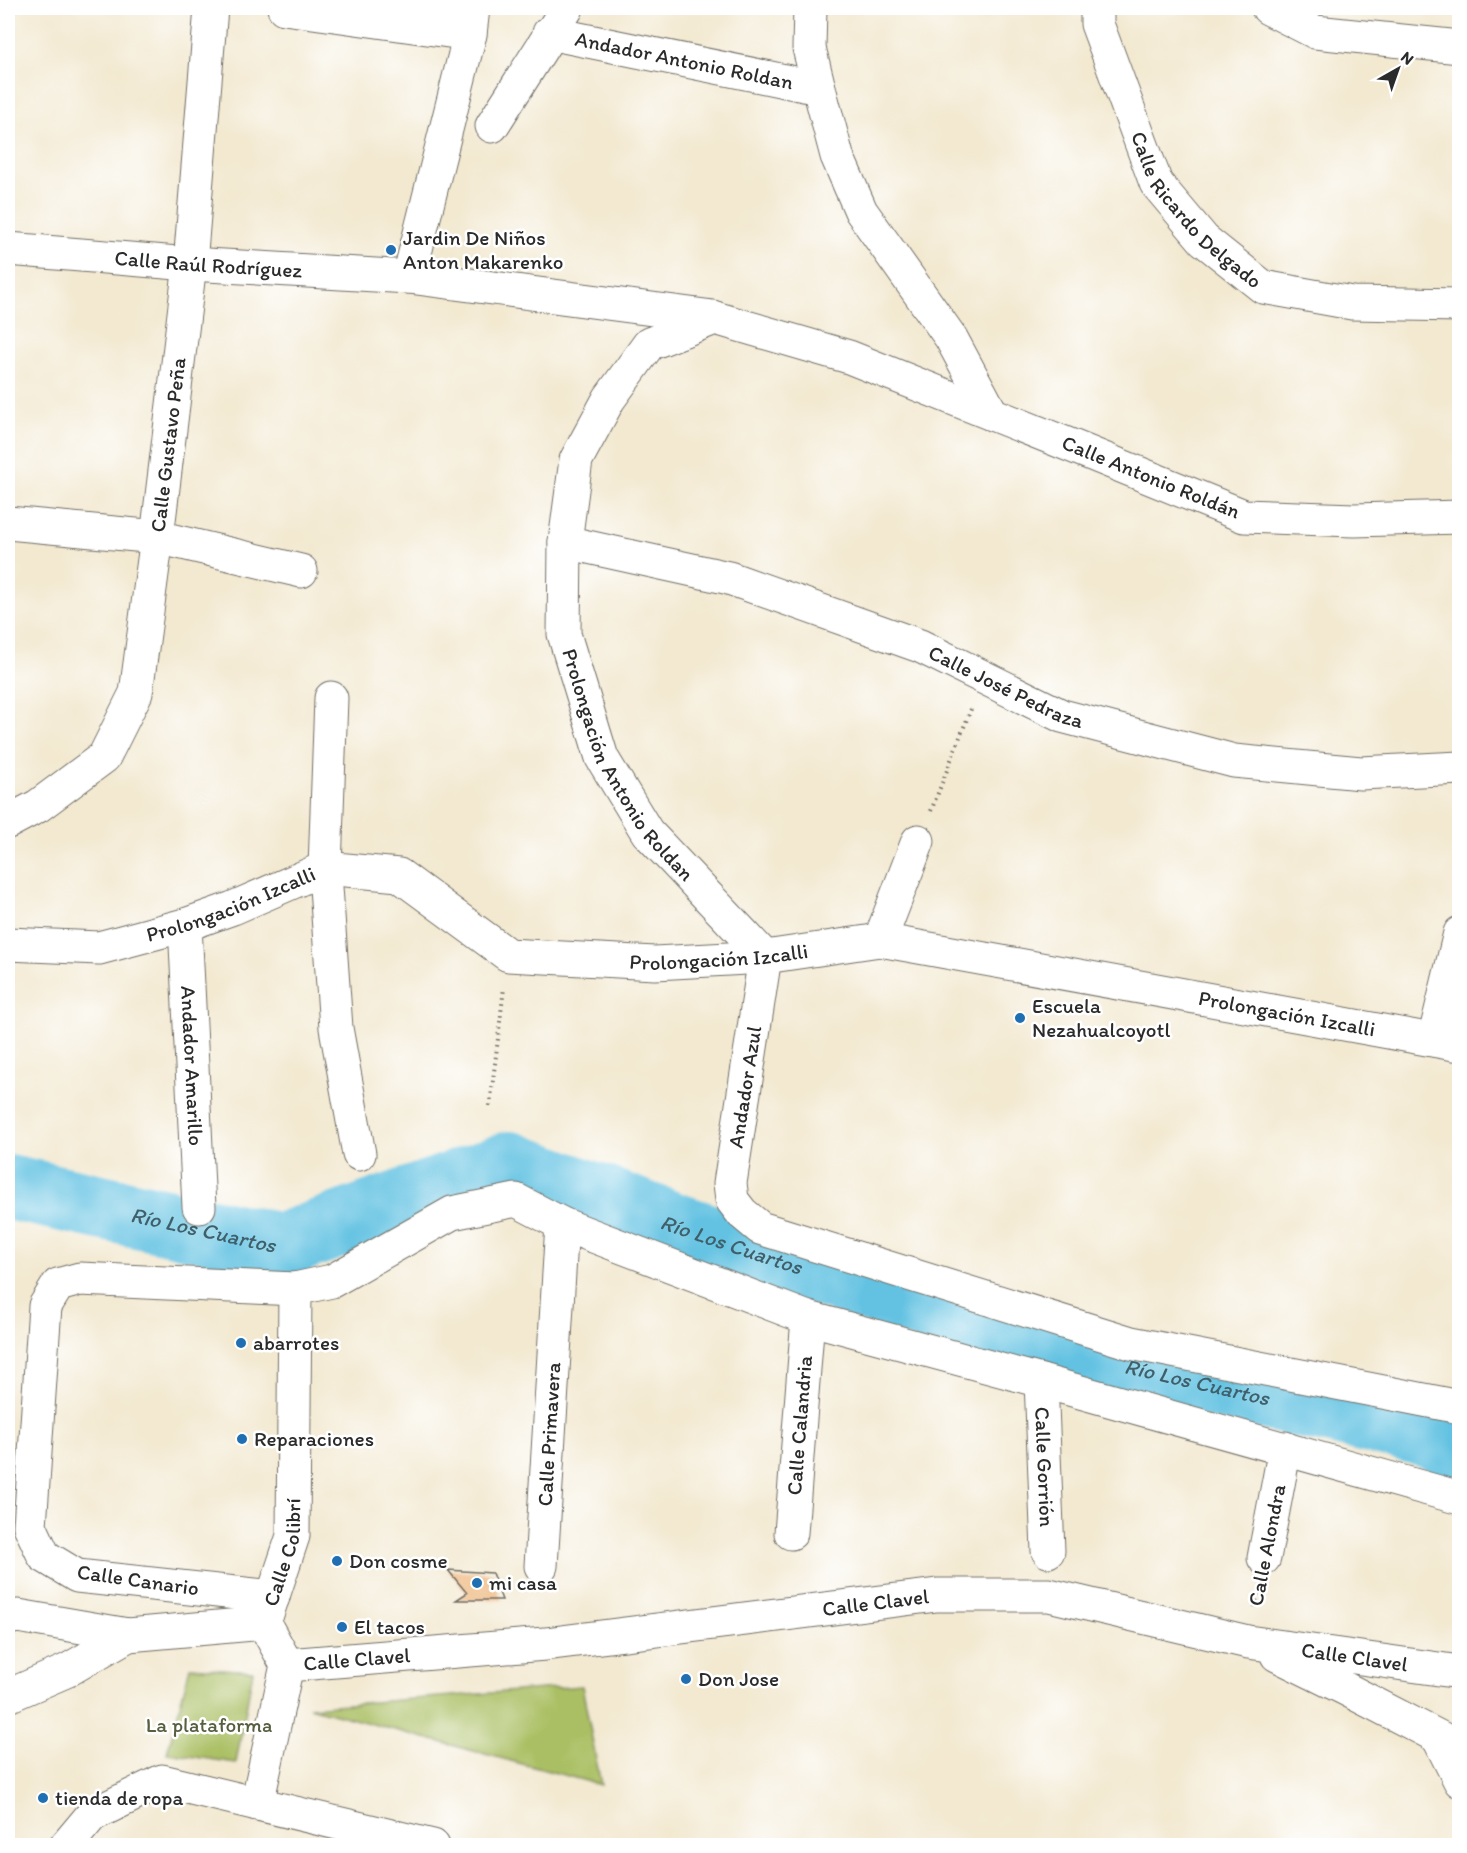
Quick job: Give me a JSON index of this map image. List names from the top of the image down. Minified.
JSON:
{"streets":{"street":["Andador Antonio Roldan","Calle Ricardo Delgado","Calle Raúl Rodríguez","Calle Gustavo Peña","Calle Antonio Roldán","Calle José Pedraza","Prolongación Antonio Roldan","Prolongación Izcalli","Andador Amarillo","Andador Azul","Calle Calandria","Calle Primavera","Calle Gorrión","Calle Alondra","Calle Colibrí","Calle Canario","Calle Clavel"]},"crossings":[["Calle Raúl Rodríguez","Calle Gustavo Peña"],["Calle Raúl Rodríguez","Calle Antonio Roldán"],["Calle José Pedraza","Prolongación Antonio Roldan"],["Prolongación Antonio Roldan","Prolongación Izcalli"],["Prolongación Antonio Roldan","Andador Azul"],["Prolongación Izcalli","Andador Amarillo"],["Prolongación Izcalli","Andador Azul"],["Calle Alondra","Calle Clavel"],["Calle Colibrí","Calle Canario"],["Calle Colibrí","Calle Clavel"]],"water":["Río Los Cuartos"],"parks":["La plataforma"],"places":["Jardin De Niños Anton Makarenko","Escuela Nezahualcoyotl","abarrotes","Reparaciones","Don cosme","mi casa","El tacos","Don Jose","tienda de ropa"],"north":"top right"}
